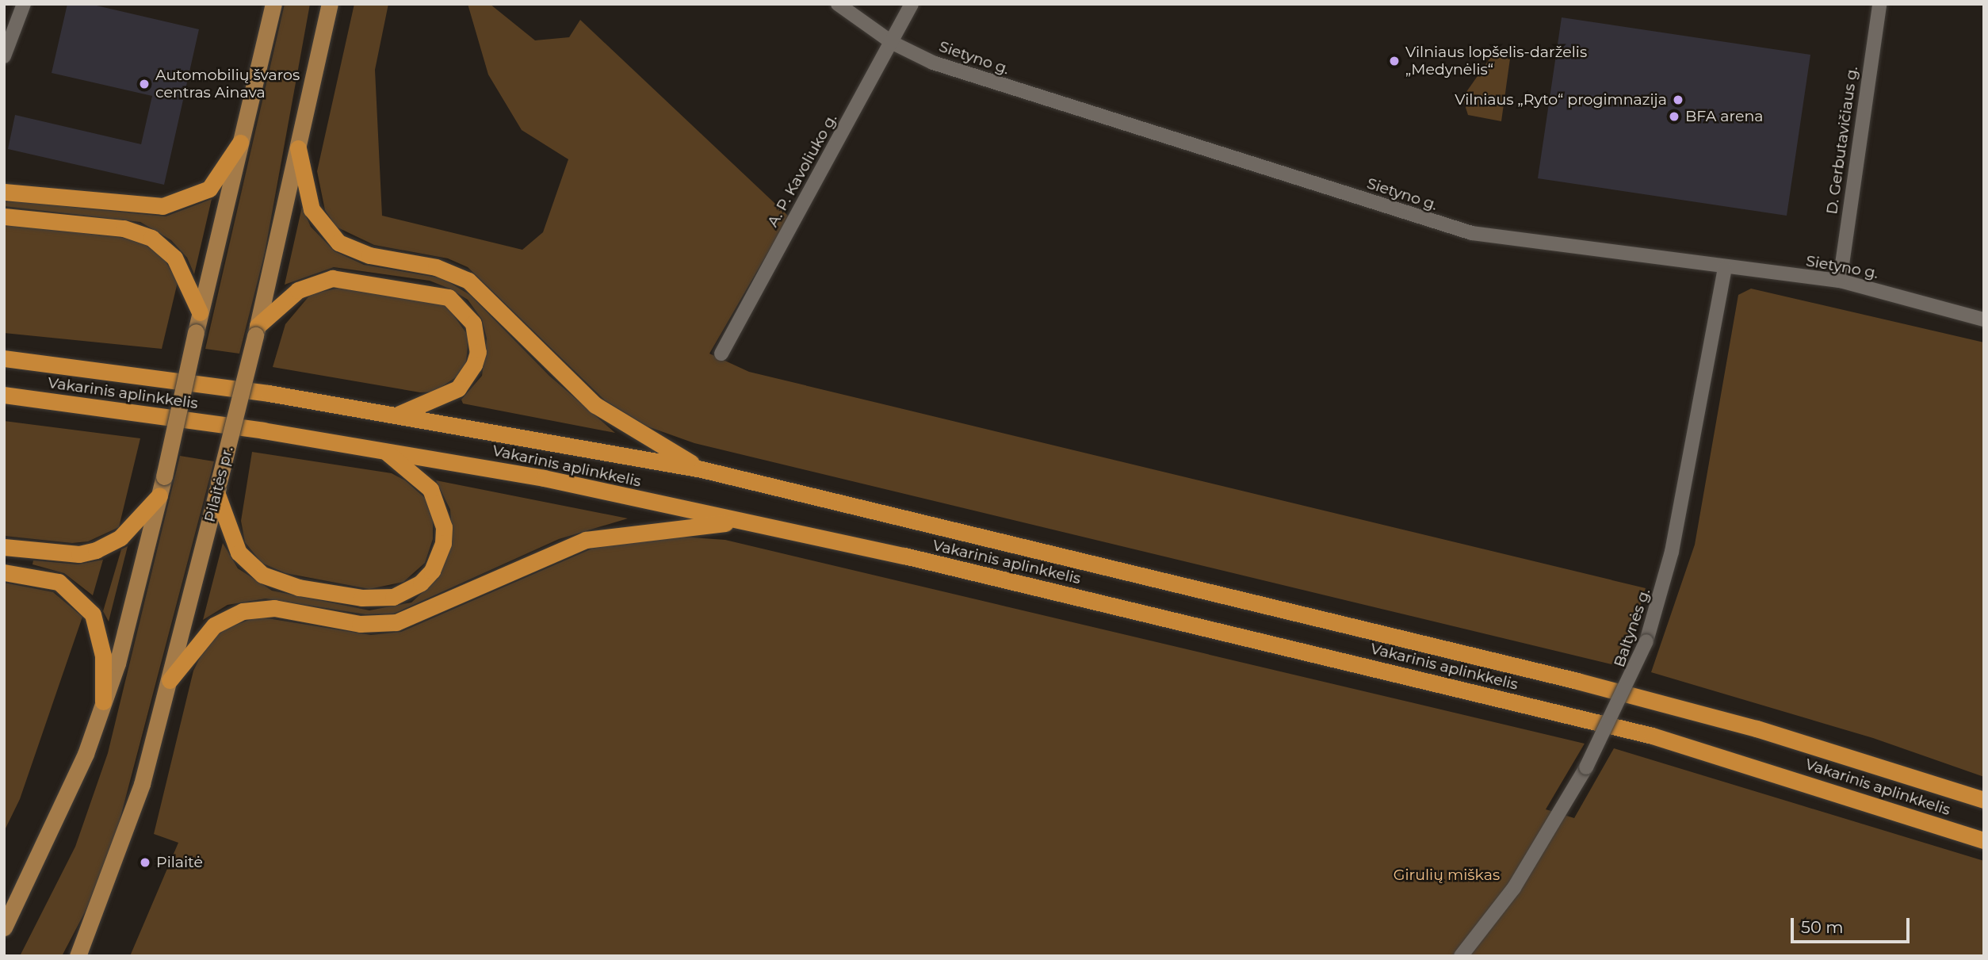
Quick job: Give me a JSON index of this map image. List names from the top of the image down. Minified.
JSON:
{"streets":{"highway":["Vakarinis aplinkkelis"],"main road":["Pilaitės pr."],"street":["Sietyno g.","D. Gerbutavičiaus g.","A. P. Kavoliuko g.","Baltynės g."]},"crossings":[["Sietyno g.","D. Gerbutavičiaus g."],["Sietyno g.","A. P. Kavoliuko g."],["Sietyno g.","Baltynės g."]],"parks":["Girulių miškas"],"places":["Vilniaus lopšelis-darželis „Medynėlis“","Automobilių švaros centras Ainava","Vilniaus „Ryto“ progimnazija","BFA arena","Pilaitė"],"scale_bar":"50 m"}
